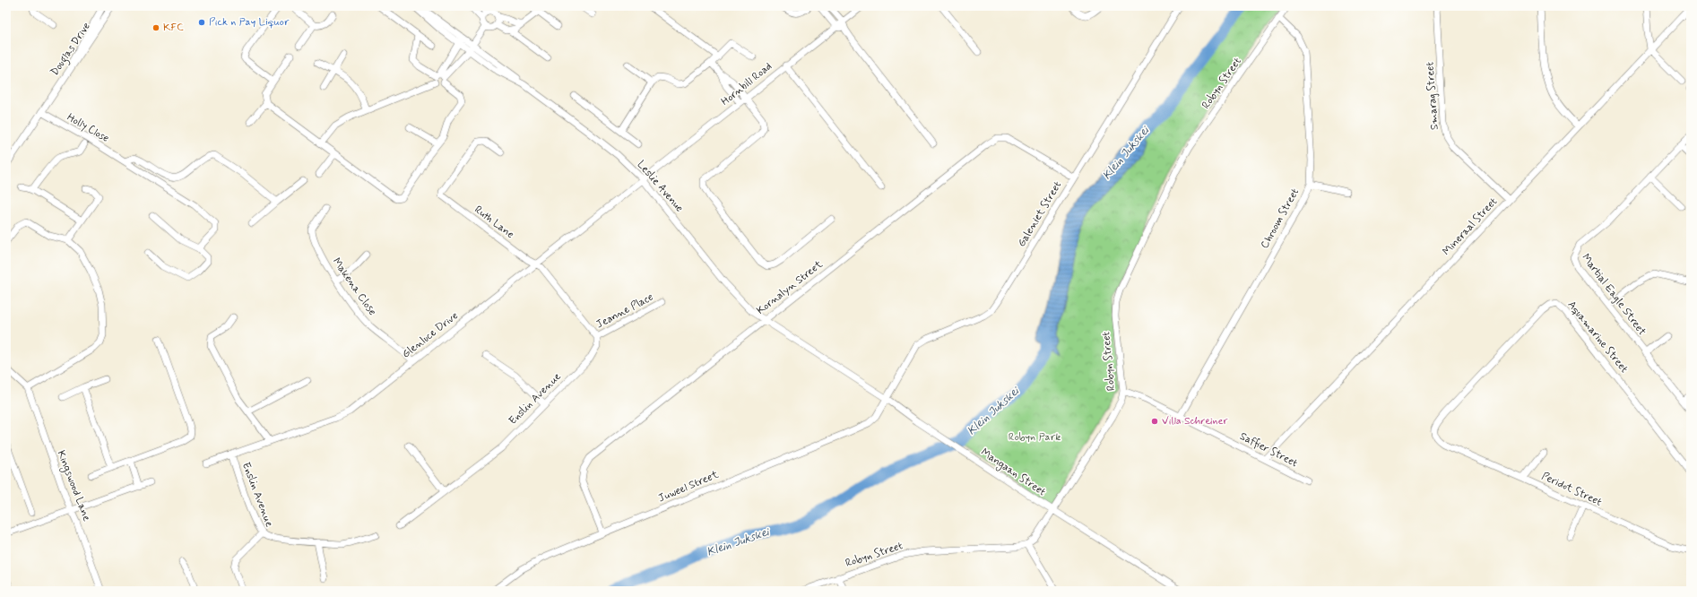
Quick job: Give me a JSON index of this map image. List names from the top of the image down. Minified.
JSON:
{"streets":{"street":["Douglas Drive","Robyn Street","Hornbill Road","Smarag Street","Holly Close","Leslie Avenue","Galeniet Street","Chroom Street","Ruth Lane","Mineraal Street","Makena Close","Kornalyn Street","Martial Eagle Street","Jeanne Place","Glenluce Drive","Aquamarine Street","Enslin Avenue","Saffier Street","Mangaan Street","Kingswood Lane","Juweel Street","Peridot Street"]},"crossings":[["Douglas Drive","Holly Close"],["Robyn Street","Chroom Street"],["Robyn Street","Saffier Street"],["Robyn Street","Mangaan Street"],["Hornbill Road","Leslie Avenue"],["Hornbill Road","Glenluce Drive"],["Smarag Street","Mineraal Street"],["Leslie Avenue","Kornalyn Street"],["Leslie Avenue","Glenluce Drive"],["Leslie Avenue","Mangaan Street"],["Galeniet Street","Kornalyn Street"],["Galeniet Street","Mangaan Street"],["Galeniet Street","Juweel Street"],["Chroom Street","Saffier Street"],["Ruth Lane","Glenluce Drive"],["Mineraal Street","Saffier Street"],["Makena Close","Glenluce Drive"],["Kornalyn Street","Mangaan Street"],["Kornalyn Street","Juweel Street"],["Jeanne Place","Enslin Avenue"],["Glenluce Drive","Enslin Avenue"],["Aquamarine Street","Peridot Street"],["Mangaan Street","Juweel Street"]],"water":["Klein Jukskei"],"parks":["Robyn Park"],"places":["Pick n Pay Liquor","KFC","Villa Schreiner"]}
